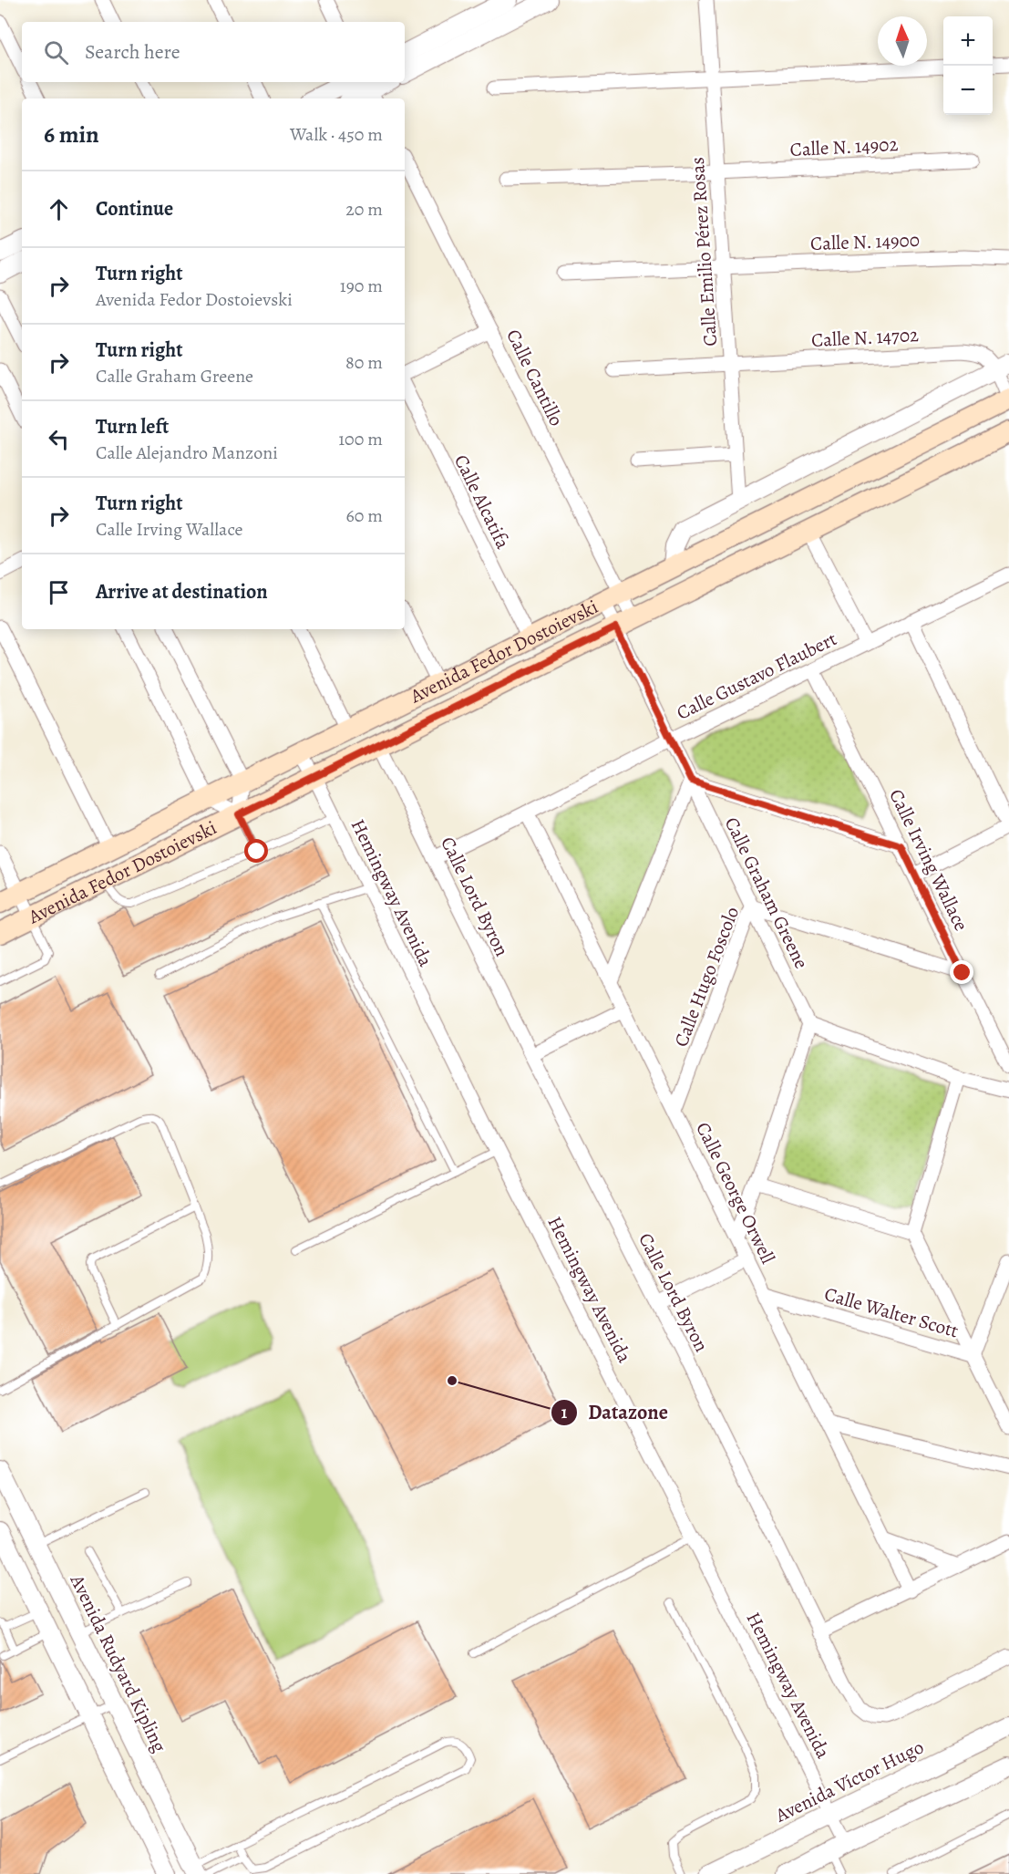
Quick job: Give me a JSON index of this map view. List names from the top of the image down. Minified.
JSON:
{"streets":{"main road":["Avenida Fedor Dostoievski"],"street":["Calle N. 14902","Calle N. 14900","Calle Emilio Pérez Rosas","Calle N. 14702","Calle Cantillo","Calle Alcatifa","Calle Gustavo Flaubert","Calle Irving Wallace","Hemingway Avenida","Calle Graham Greene","Calle Lord Byron","Calle Hugo Foscolo","Calle George Orwell","Calle Walter Scott","Avenida Rudyard Kipling","Avenida Víctor Hugo"]},"crossings":[["Calle N. 14902","Calle Emilio Pérez Rosas"],["Calle N. 14900","Calle Emilio Pérez Rosas"],["Calle Emilio Pérez Rosas","Calle N. 14702"],["Calle Cantillo","Avenida Fedor Dostoievski"],["Calle Cantillo","Calle Graham Greene"],["Calle Alcatifa","Avenida Fedor Dostoievski"],["Avenida Fedor Dostoievski","Hemingway Avenida"],["Avenida Fedor Dostoievski","Calle Graham Greene"],["Avenida Fedor Dostoievski","Calle Lord Byron"],["Calle Gustavo Flaubert","Calle Irving Wallace"],["Calle Gustavo Flaubert","Calle Graham Greene"],["Calle Gustavo Flaubert","Calle Lord Byron"],["Calle Gustavo Flaubert","Calle George Orwell"],["Calle Irving Wallace","Calle Hugo Foscolo"],["Hemingway Avenida","Avenida Víctor Hugo"],["Calle Graham Greene","Calle Hugo Foscolo"],["Calle Hugo Foscolo","Calle George Orwell"],["Calle George Orwell","Calle Walter Scott"]],"places":["Datazone"],"north":"top","page":{"map_buttons":["+","−"],"search":"Search here","heading":["6 min","Walk · 450 m"],"list":[["Continue","20 m"],["Turn right","Avenida Fedor Dostoievski","190 m"],["Turn right","Calle Graham Greene","80 m"],["Turn left","Calle Alejandro Manzoni","100 m"],["Turn right","Calle Irving Wallace","60 m"],"Arrive at destination"]}}
